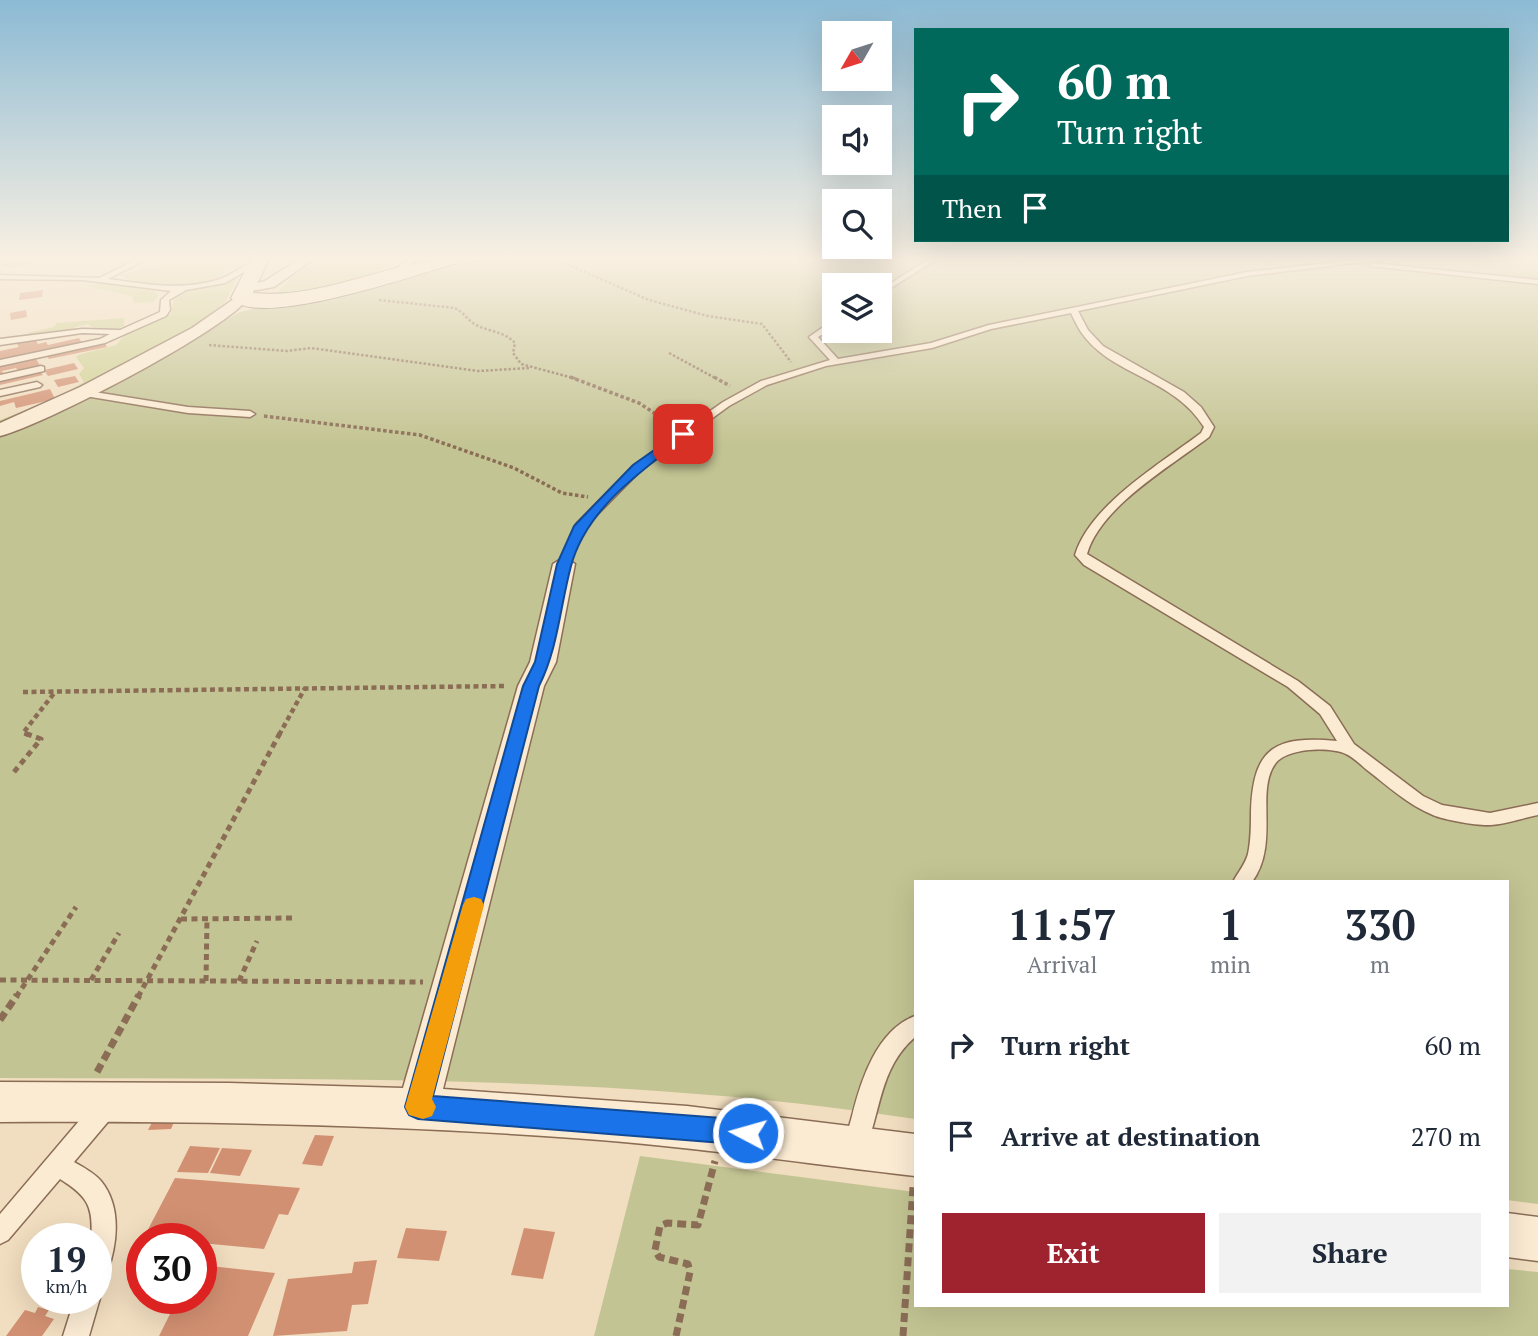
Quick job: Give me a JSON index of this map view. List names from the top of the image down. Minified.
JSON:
{"north":"bottom left","page":{"turn":["60 m","Turn right"],"then":"Then","eta":["11:57","Arrival","1","min","330","m"],"list":[{"name":"Turn right","value":"60 m"},{"name":"Arrive at destination","value":"270 m"}],"buttons":["Exit","Share"],"speed":"19 km/h","limit":"30"}}
